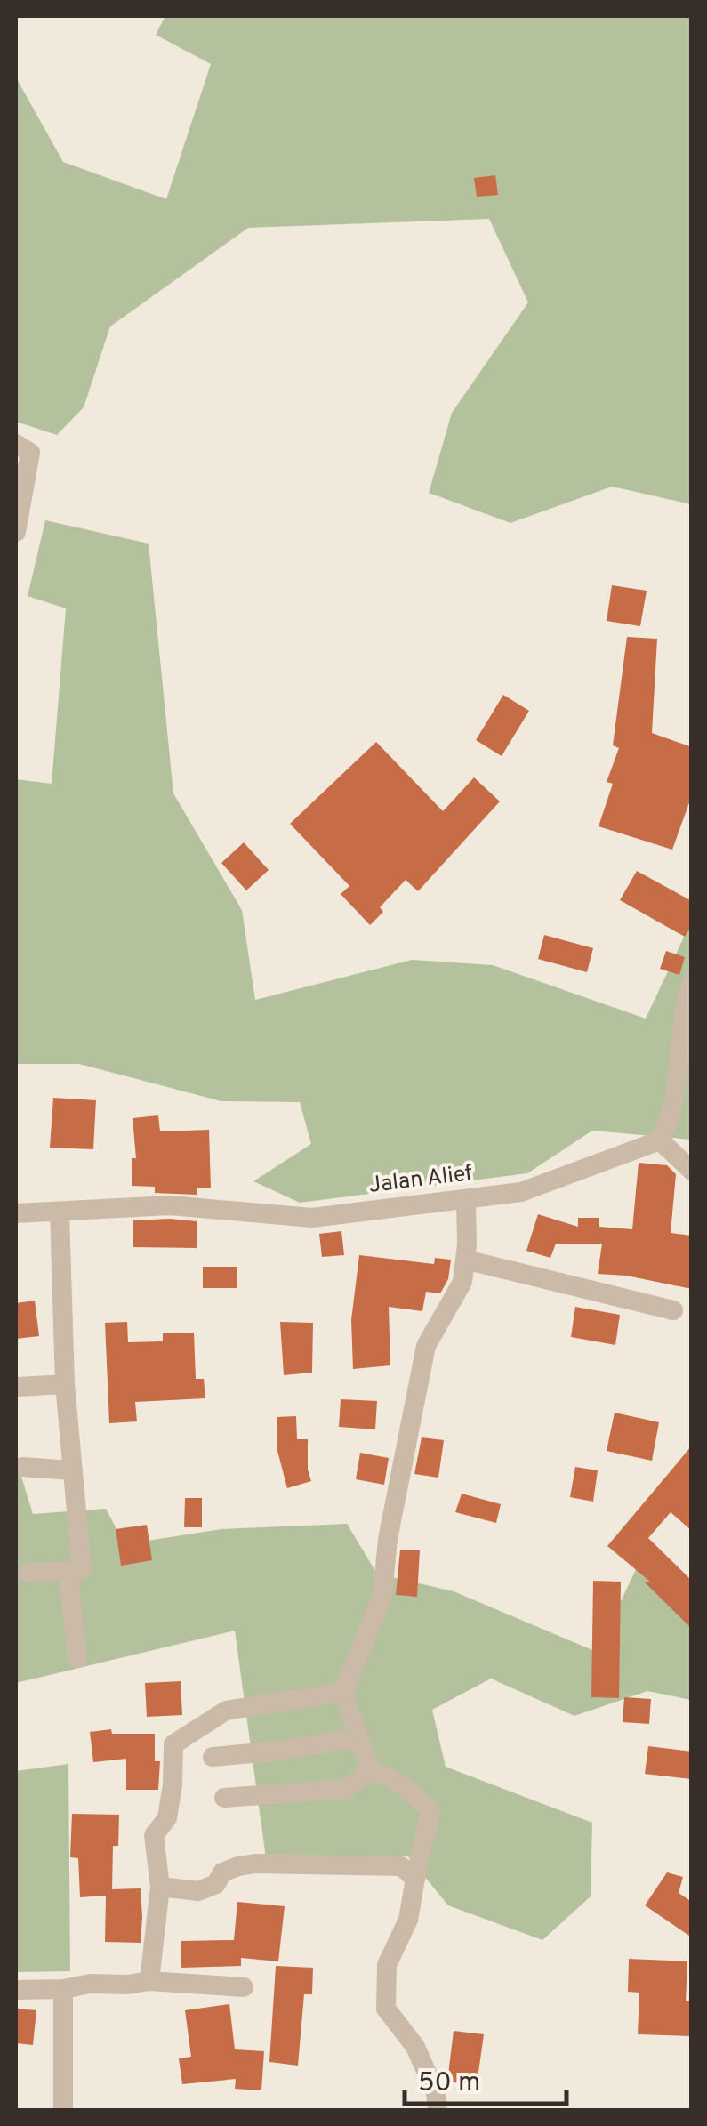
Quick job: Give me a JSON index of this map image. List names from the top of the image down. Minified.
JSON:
{"streets":{"street":["Jalan Alief"]},"scale_bar":"50 m"}
